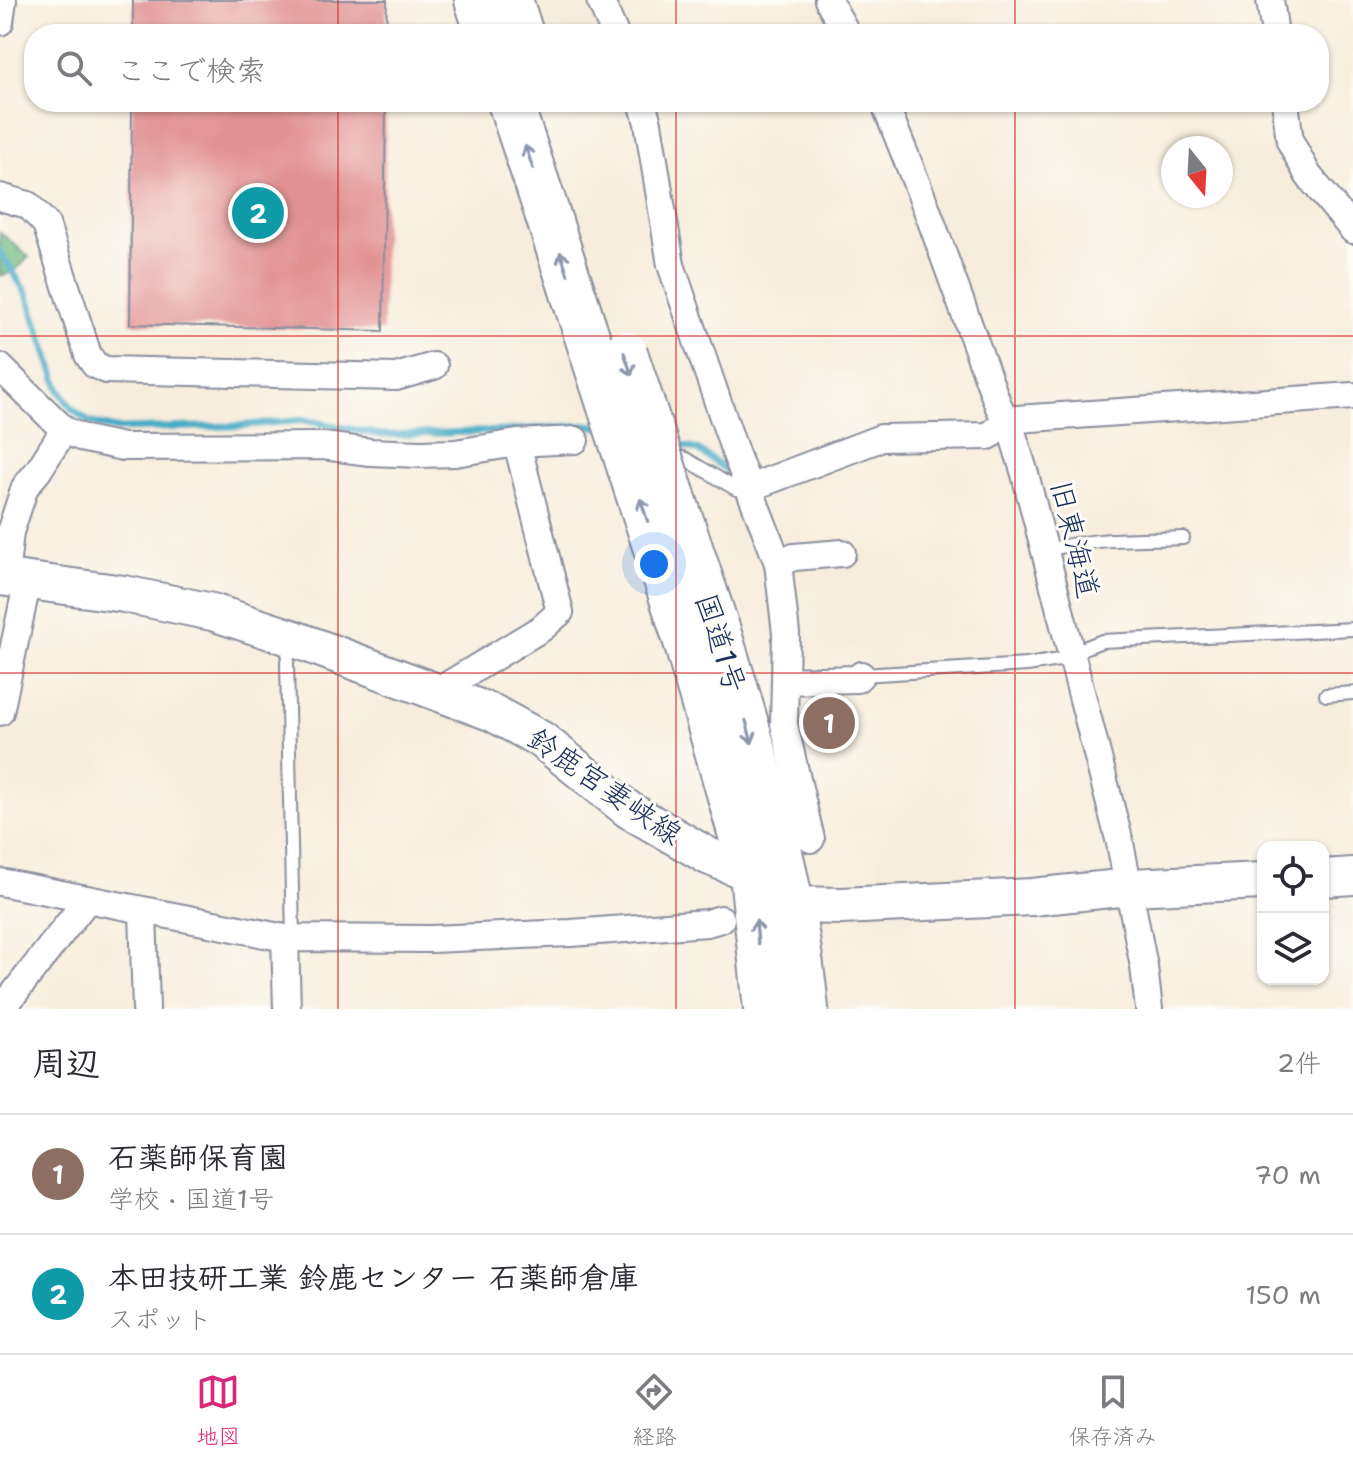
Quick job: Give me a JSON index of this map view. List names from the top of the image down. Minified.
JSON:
{"streets":{"highway":["国道1号"],"main road":["鈴鹿宮妻峡線"],"street":["旧東海道"]},"crossings":[["国道1号","鈴鹿宮妻峡線"]],"north":"bottom","page":{"search":"ここで検索","pins":["2","1"],"heading":["周辺","2件"],"list":[{"mark":"1","name":"石薬師保育園","note":"学校 · 国道1号","value":"70 m"},{"mark":"2","name":"本田技研工業 鈴鹿センター 石薬師倉庫","note":"スポット","value":"150 m"}],"nav":["地図","経路","保存済み"]}}
